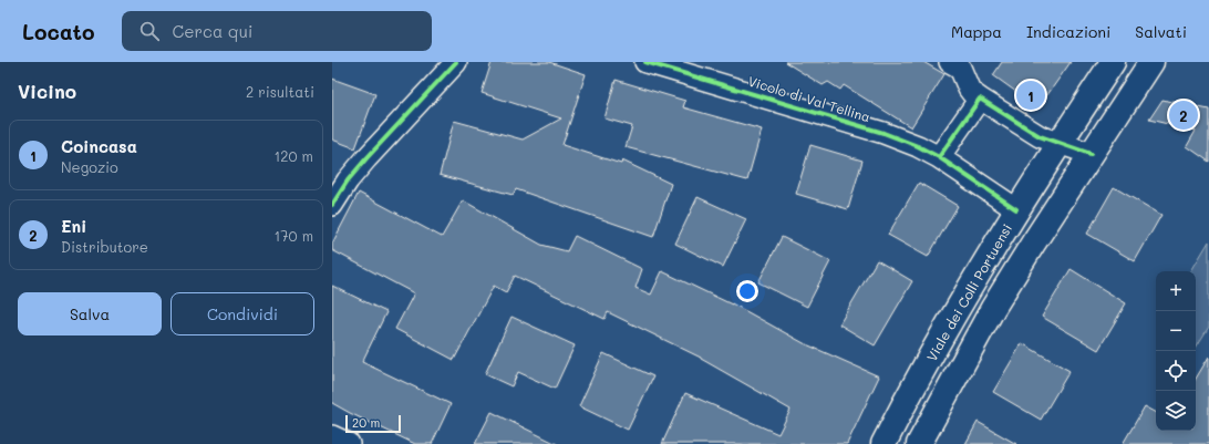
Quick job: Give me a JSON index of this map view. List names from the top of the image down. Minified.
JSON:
{"streets":{"main road":["Viale dei Colli Portuensi"],"street":["Vicolo di Val Tellina"]},"crossings":[["Vicolo di Val Tellina","Viale dei Colli Portuensi"]],"scale_bar":"20 m","page":{"header":"Locato","search":"Cerca qui","nav":["Mappa","Indicazioni","Salvati"],"heading":["Vicino","2 risultati"],"pins":["1","2"],"list":[{"mark":"1","name":"Coincasa","note":"Negozio","value":"120 m"},{"mark":"2","name":"Eni","note":"Distributore","value":"170 m"}],"map_buttons":["+","−"],"buttons":["Salva","Condividi"],"scale":"20 m"}}
